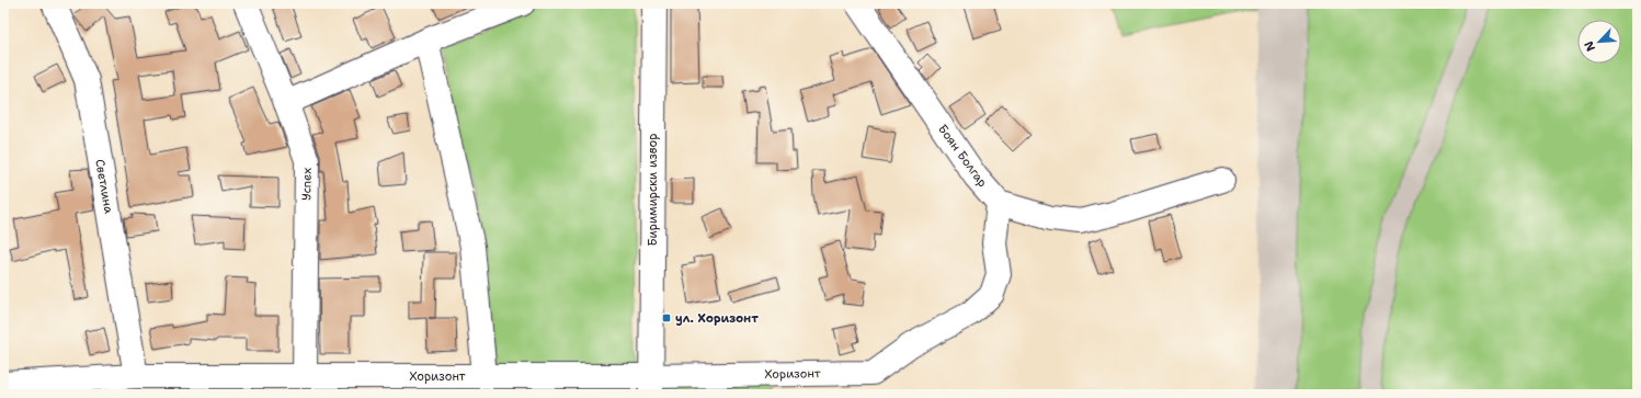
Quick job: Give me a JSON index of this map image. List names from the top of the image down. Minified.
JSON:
{"streets":{"street":["Боян Болгар","Успех","Светлина","Биримирски извор","Хоризонт"]},"crossings":[["Боян Болгар","Хоризонт"],["Успех","Хоризонт"],["Светлина","Хоризонт"],["Биримирски извор","Хоризонт"]],"places":{"transit":["ул. Хоризонт"]},"north":"bottom left"}
